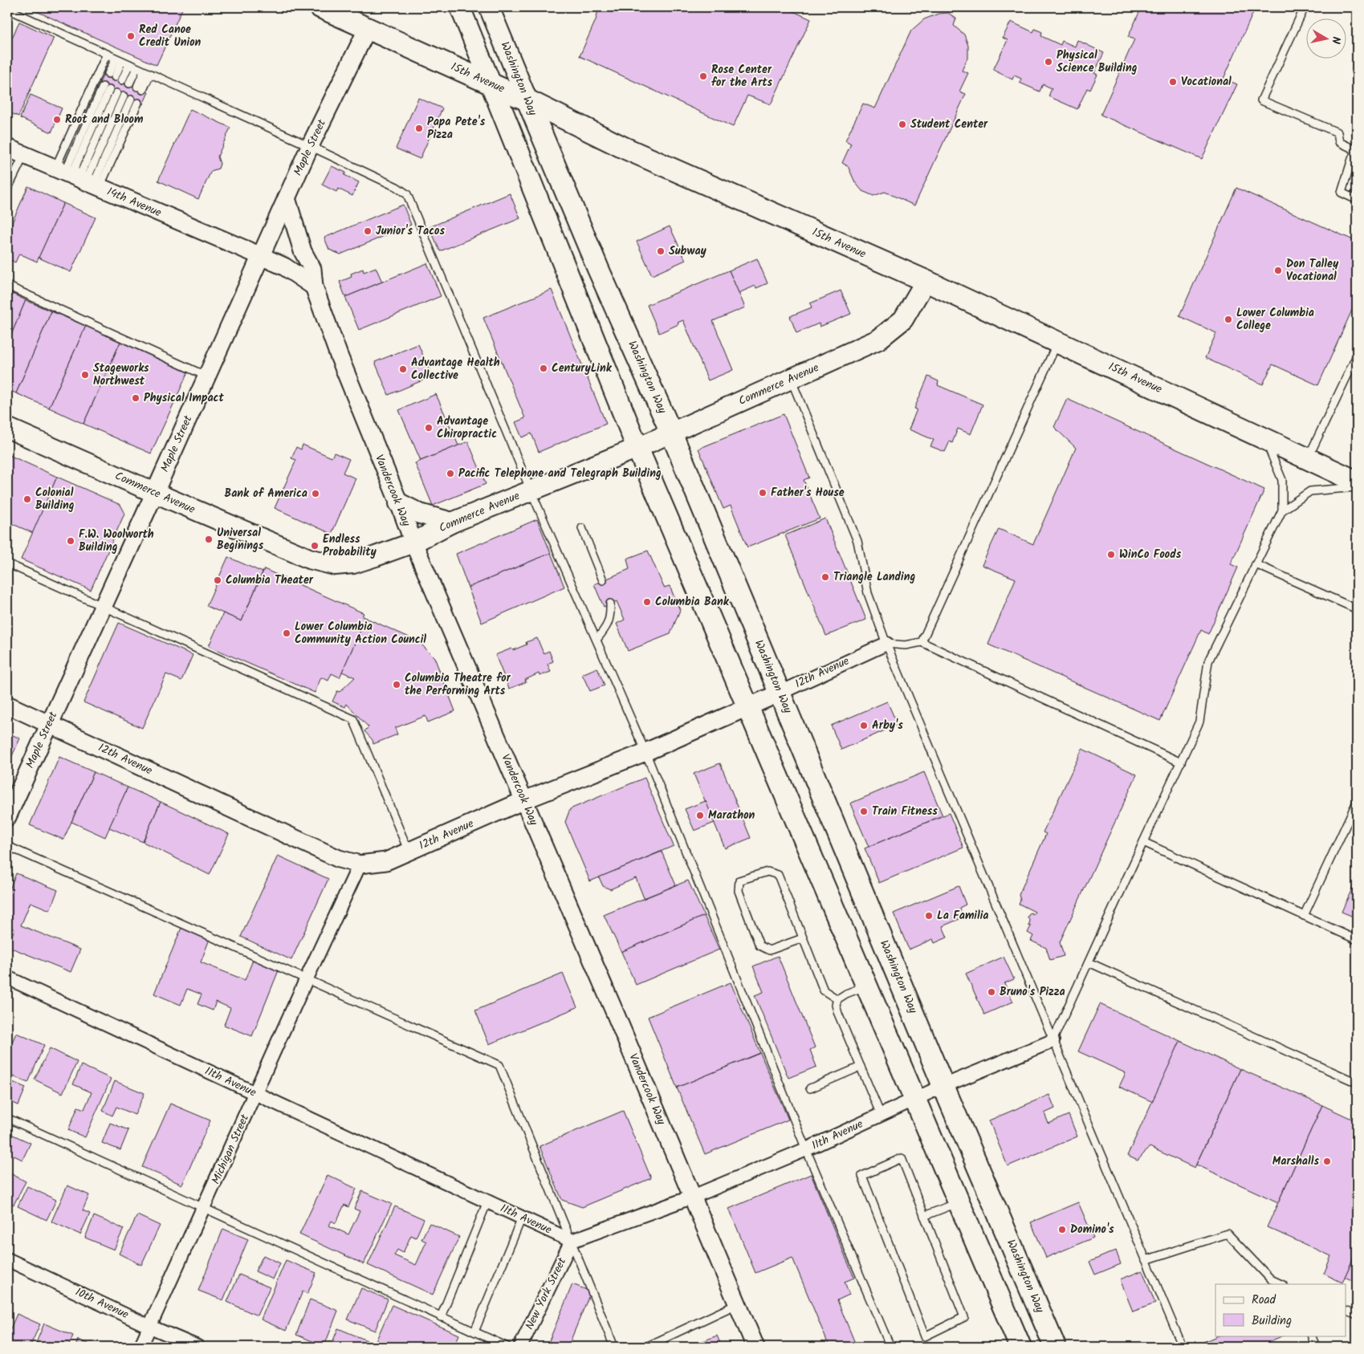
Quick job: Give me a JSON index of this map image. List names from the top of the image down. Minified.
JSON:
{"streets":{"main road":["15th Avenue","Washington Way","Commerce Avenue"],"street":["Maple Street","14th Avenue","Vandercook Way","12th Avenue","11th Avenue","Michigan Street","New York Street","10th Avenue"]},"crossings":[["15th Avenue","Washington Way"],["15th Avenue","Maple Street"],["15th Avenue","Commerce Avenue"],["Washington Way","Commerce Avenue"],["Washington Way","12th Avenue"],["Washington Way","11th Avenue"],["Maple Street","14th Avenue"],["Maple Street","Commerce Avenue"],["Maple Street","Vandercook Way"],["Maple Street","12th Avenue"],["Commerce Avenue","Vandercook Way"],["Vandercook Way","12th Avenue"],["Vandercook Way","11th Avenue"],["12th Avenue","Michigan Street"],["11th Avenue","Michigan Street"],["11th Avenue","New York Street"],["Michigan Street","10th Avenue"]],"places":["Red Canoe Credit Union","Physical Science Building","Rose Center for the Arts","Vocational","Root and Bloom","Student Center","Papa Pete's Pizza","Junior's Tacos","Subway","Don Talley Vocational","Lower Columbia College","CenturyLink","Advantage Health Collective","Stageworks Northwest","Physical Impact","Advantage Chiropractic","Pacific Telephone and Telegraph Building","Father's House","Bank of America","Colonial Building","Universal Beginings","F.W. Woolworth Building","Endless Probability","WinCo Foods","Triangle Landing","Columbia Theater","Columbia Bank","Lower Columbia Community Action Council","Columbia Theatre for the Performing Arts","Arby's","Train Fitness","Marathon","La Familia","Bruno's Pizza","Marshalls","Domino's"],"legend":["Road","Building"],"north":"right"}
